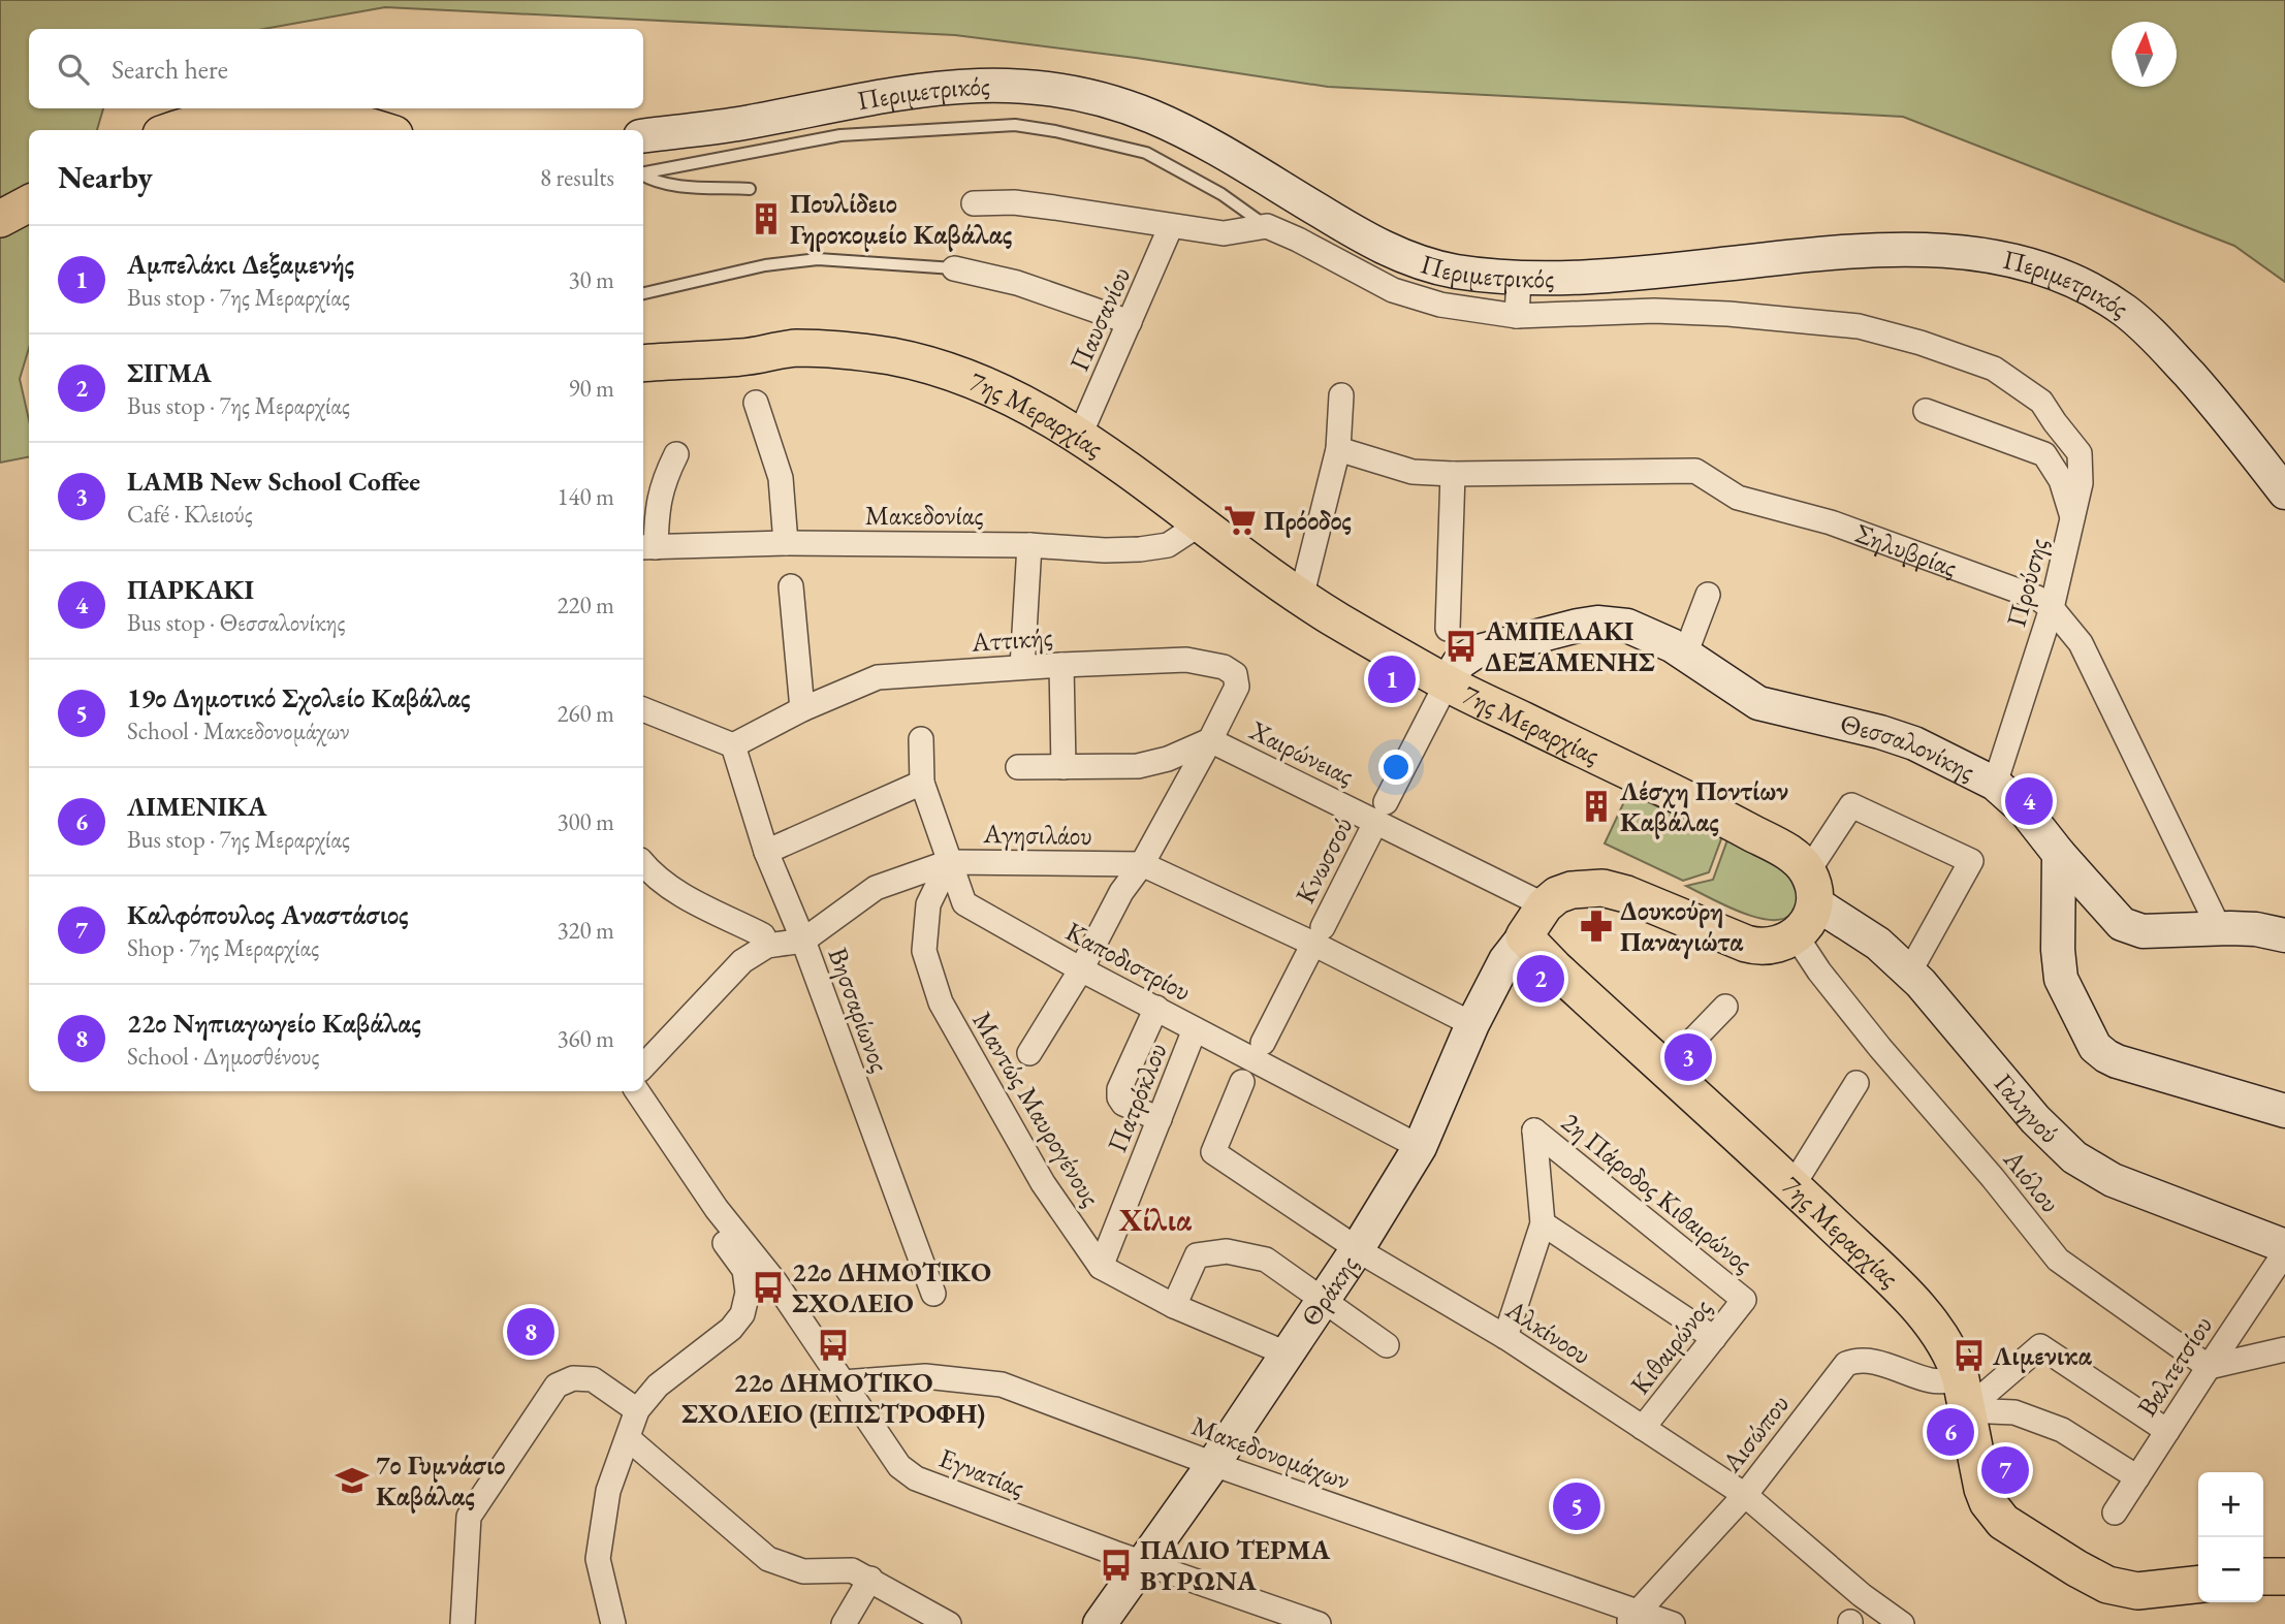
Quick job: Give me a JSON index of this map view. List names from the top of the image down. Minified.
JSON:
{"streets":{"main road":["7ης Μεραρχίας"],"street":["Περιμετρικός","Παυσανίου","Μακεδονίας","Σηλυβρίας","Προύσης","Αττικής","Θεσσαλονίκης","Χαιρώνειας","Αγησιλάου","Κνωσσού","Καποδιστρίου","Βησσαρίωνος","Πατρόκλου","Γαληνού","Μαντώς Μαυρογένους","Αιόλου","2η Πάροδος Κιθαιρώνος","Θράκης","Αλκίνοου","Κιθαιρώνος","Βαλτετσίου","Αισώπου","Μακεδονομάχων","Εγνατίας"]},"crossings":[["Παυσανίου","7ης Μεραρχίας"],["7ης Μεραρχίας","Μακεδονίας"],["7ης Μεραρχίας","Θεσσαλονίκης"],["7ης Μεραρχίας","Κνωσσού"],["7ης Μεραρχίας","Γαληνού"],["7ης Μεραρχίας","Θράκης"],["7ης Μεραρχίας","Αισώπου"],["Σηλυβρίας","Προύσης"],["Σηλυβρίας","Θεσσαλονίκης"],["Προύσης","Θεσσαλονίκης"],["Αττικής","Χαιρώνειας"],["Αττικής","Βησσαρίωνος"],["Θεσσαλονίκης","Κνωσσού"],["Χαιρώνειας","Κνωσσού"],["Αγησιλάου","Κνωσσού"],["Αγησιλάου","Καποδιστρίου"],["Αγησιλάου","Βησσαρίωνος"],["Αγησιλάου","Μαντώς Μαυρογένους"],["Αγησιλάου","Θράκης"],["Καποδιστρίου","Πατρόκλου"],["Καποδιστρίου","Μαντώς Μαυρογένους"],["Καποδιστρίου","Θράκης"],["Πατρόκλου","Μαντώς Μαυρογένους"],["Μαντώς Μαυρογένους","Θράκης"],["Αιόλου","Βαλτετσίου"],["2η Πάροδος Κιθαιρώνος","Κιθαιρώνος"],["Θράκης","Αλκίνοου"],["Θράκης","Μακεδονομάχων"],["Θράκης","Εγνατίας"],["Αλκίνοου","Κιθαιρώνος"],["Αλκίνοου","Αισώπου"],["Βαλτετσίου","Αισώπου"],["Αισώπου","Μακεδονομάχων"],["Μακεδονομάχων","Εγνατίας"]],"districts":["Χίλια"],"places":{"building":["Πουλίδειο Γηροκομείο Καβάλας","Λέσχη Ποντίων Καβάλας"],"supermarket":["Πρόοδος"],"bus stop":["ΑΜΠΕΛΑΚΙ ΔΕΞΑΜΕΝΗΣ","22ο ΔΗΜΟΤΙΚΟ ΣΧΟΛΕΙΟ","22ο ΔΗΜΟΤΙΚΟ ΣΧΟΛΕΙΟ (ΕΠΙΣΤΡΟΦΗ)","Λιμενικα","ΠΑΛΙΟ ΤΕΡΜΑ ΒΥΡΩΝΑ"],"pharmacy":["Δουκούρη Παναγιώτα"],"school or university":["7ο Γυμνάσιο Καβάλας"]},"north":"top","page":{"search":"Search here","heading":["Nearby","8 results"],"list":[{"mark":"1","name":"Αμπελάκι Δεξαμενής","note":"Bus stop · 7ης Μεραρχίας","value":"30 m"},{"mark":"2","name":"ΣΙΓΜΑ","note":"Bus stop · 7ης Μεραρχίας","value":"90 m"},{"mark":"3","name":"LAMB New School Coffee","note":"Café · Κλειούς","value":"140 m"},{"mark":"4","name":"ΠΑΡΚΑΚΙ","note":"Bus stop · Θεσσαλονίκης","value":"220 m"},{"mark":"5","name":"19ο Δημοτικό Σχολείο Καβάλας","note":"School · Μακεδονομάχων","value":"260 m"},{"mark":"6","name":"ΛΙΜΕΝΙΚΑ","note":"Bus stop · 7ης Μεραρχίας","value":"300 m"},{"mark":"7","name":"Καλφόπουλος Αναστάσιος","note":"Shop · 7ης Μεραρχίας","value":"320 m"},{"mark":"8","name":"22ο Νηπιαγωγείο Καβάλας","note":"School · Δημοσθένους","value":"360 m"}],"pins":["1","4","2","3","8","6","7","5"],"map_buttons":["+","−"]}}
